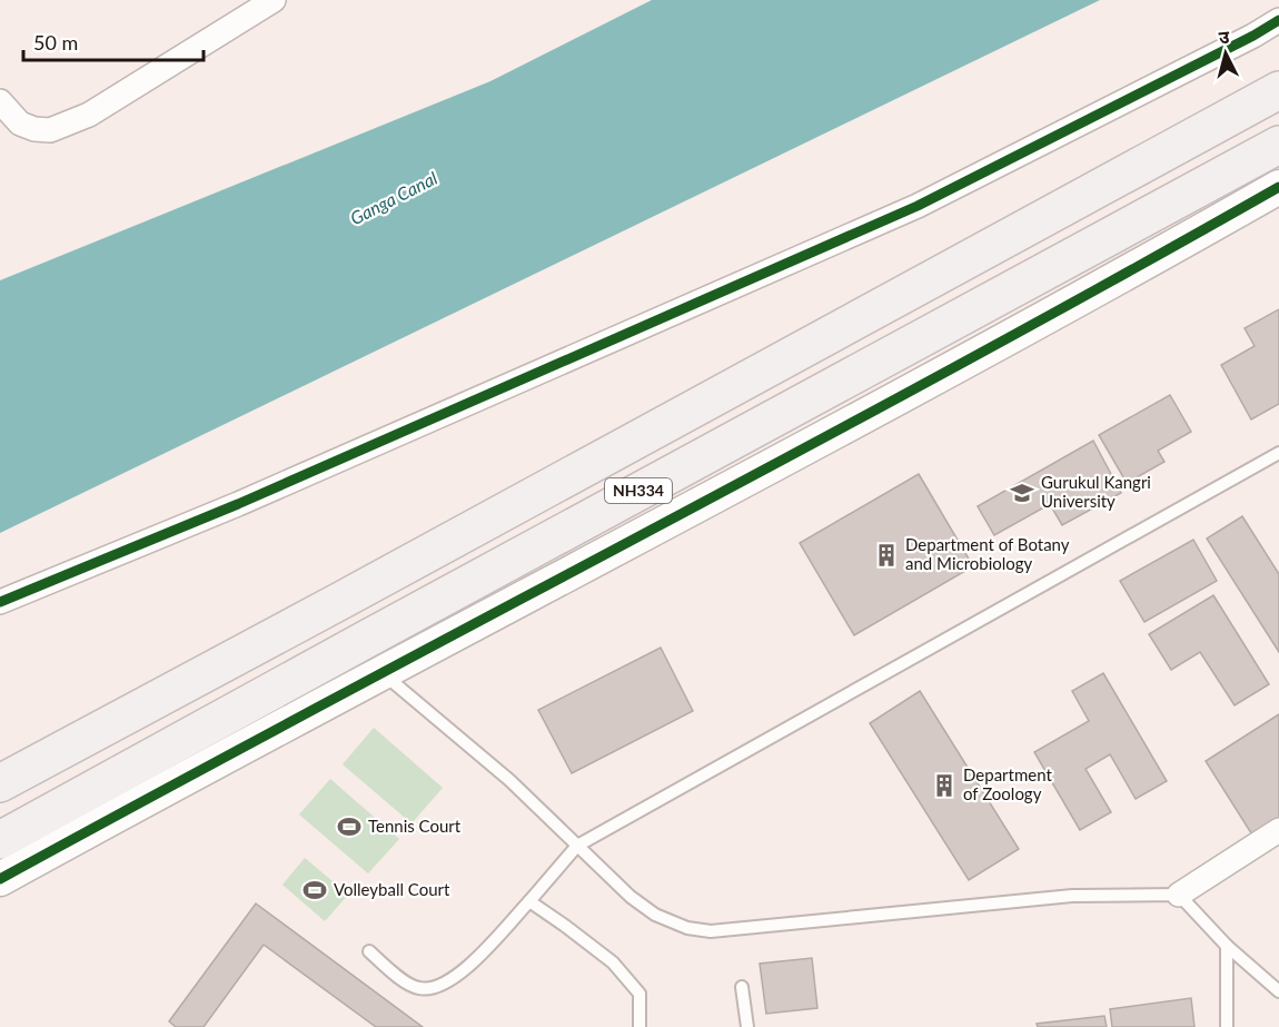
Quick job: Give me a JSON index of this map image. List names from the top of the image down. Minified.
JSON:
{"streets":{"highway":["NH334"]},"water":["Ganga Canal"],"places":{"school or university":["Gurukul Kangri University"],"building":["Department of Botany and Microbiology","Department of Zoology"],"sports":["Tennis Court","Volleyball Court"]},"scale_bar":"50 m","north":"top"}
